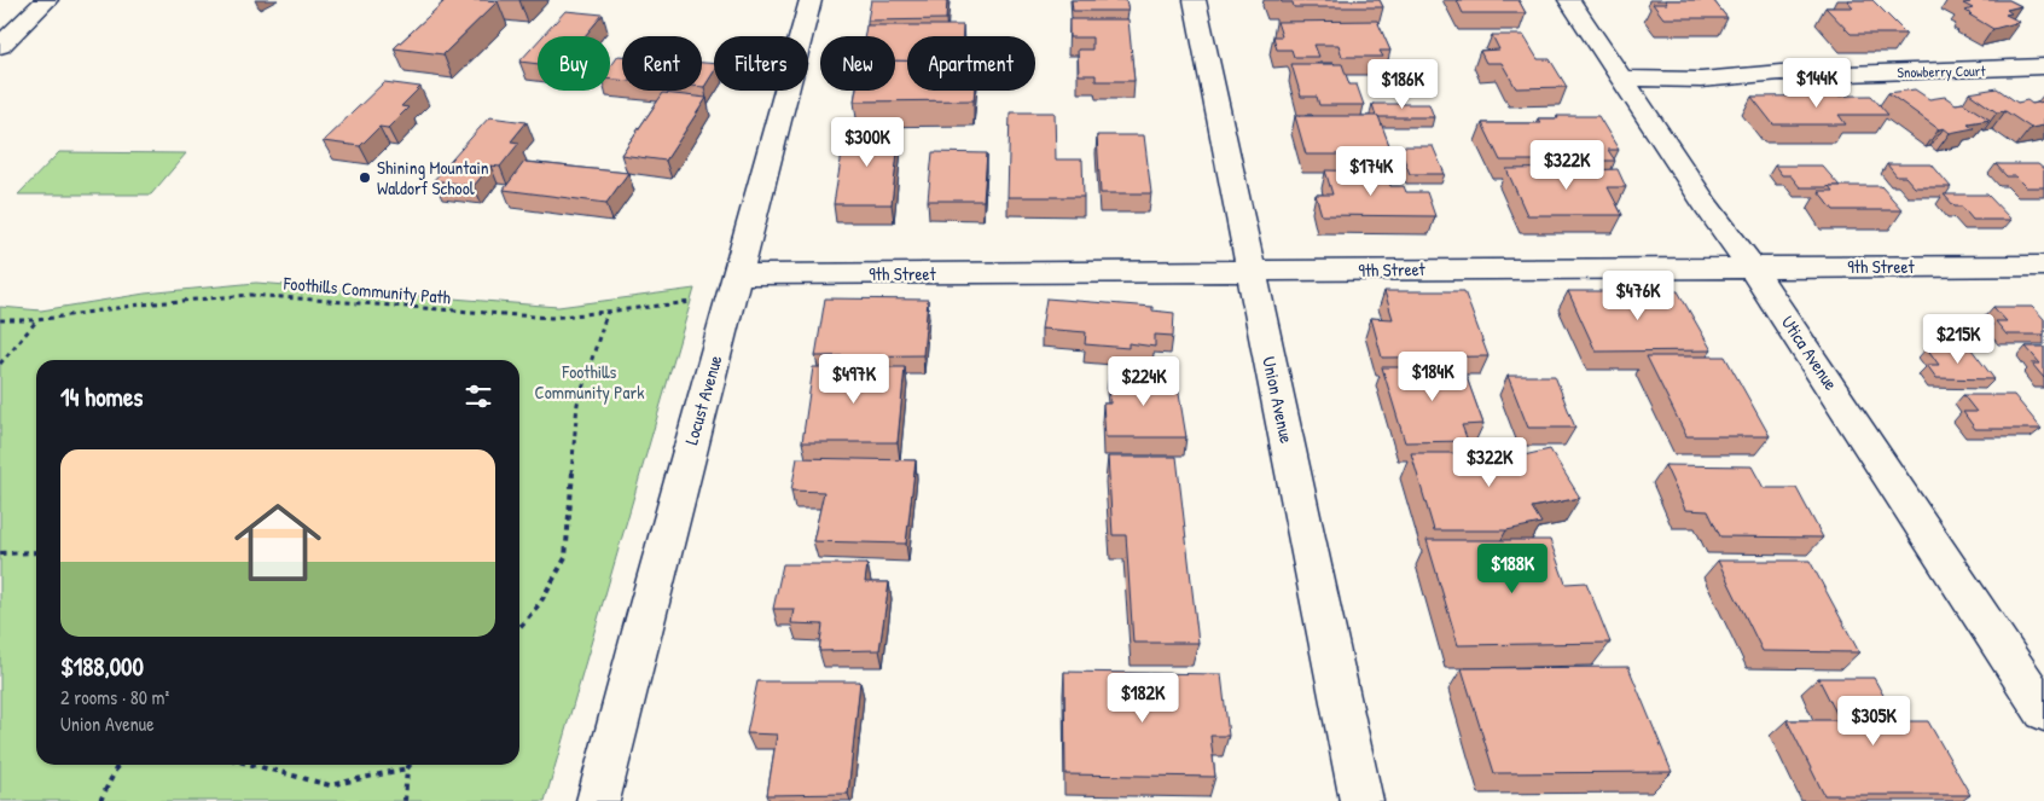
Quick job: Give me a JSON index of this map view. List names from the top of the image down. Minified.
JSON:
{"streets":{"street":["Snowberry Court","9th Street","Utica Avenue","Locust Avenue","Union Avenue"],"path":["Foothills Community Path"]},"crossings":[["Snowberry Court","Utica Avenue"],["9th Street","Foothills Community Path"],["9th Street","Utica Avenue"],["9th Street","Locust Avenue"],["9th Street","Union Avenue"],["Foothills Community Path","Locust Avenue"]],"parks":["Foothills Community Park"],"places":["Shining Mountain Waldorf School"],"page":{"chip":["Buy","Rent","Filters","New","Apartment"],"price":["$144K","$186K","$300K","$322K","$174K","$476K","$215K","$184K","$497K","$224K","$322K","$188K","$182K","$305K"],"heading":"14 homes","list":[{"name":"$188,000","note":"2 rooms · 80 m² · Union Avenue"}]}}
